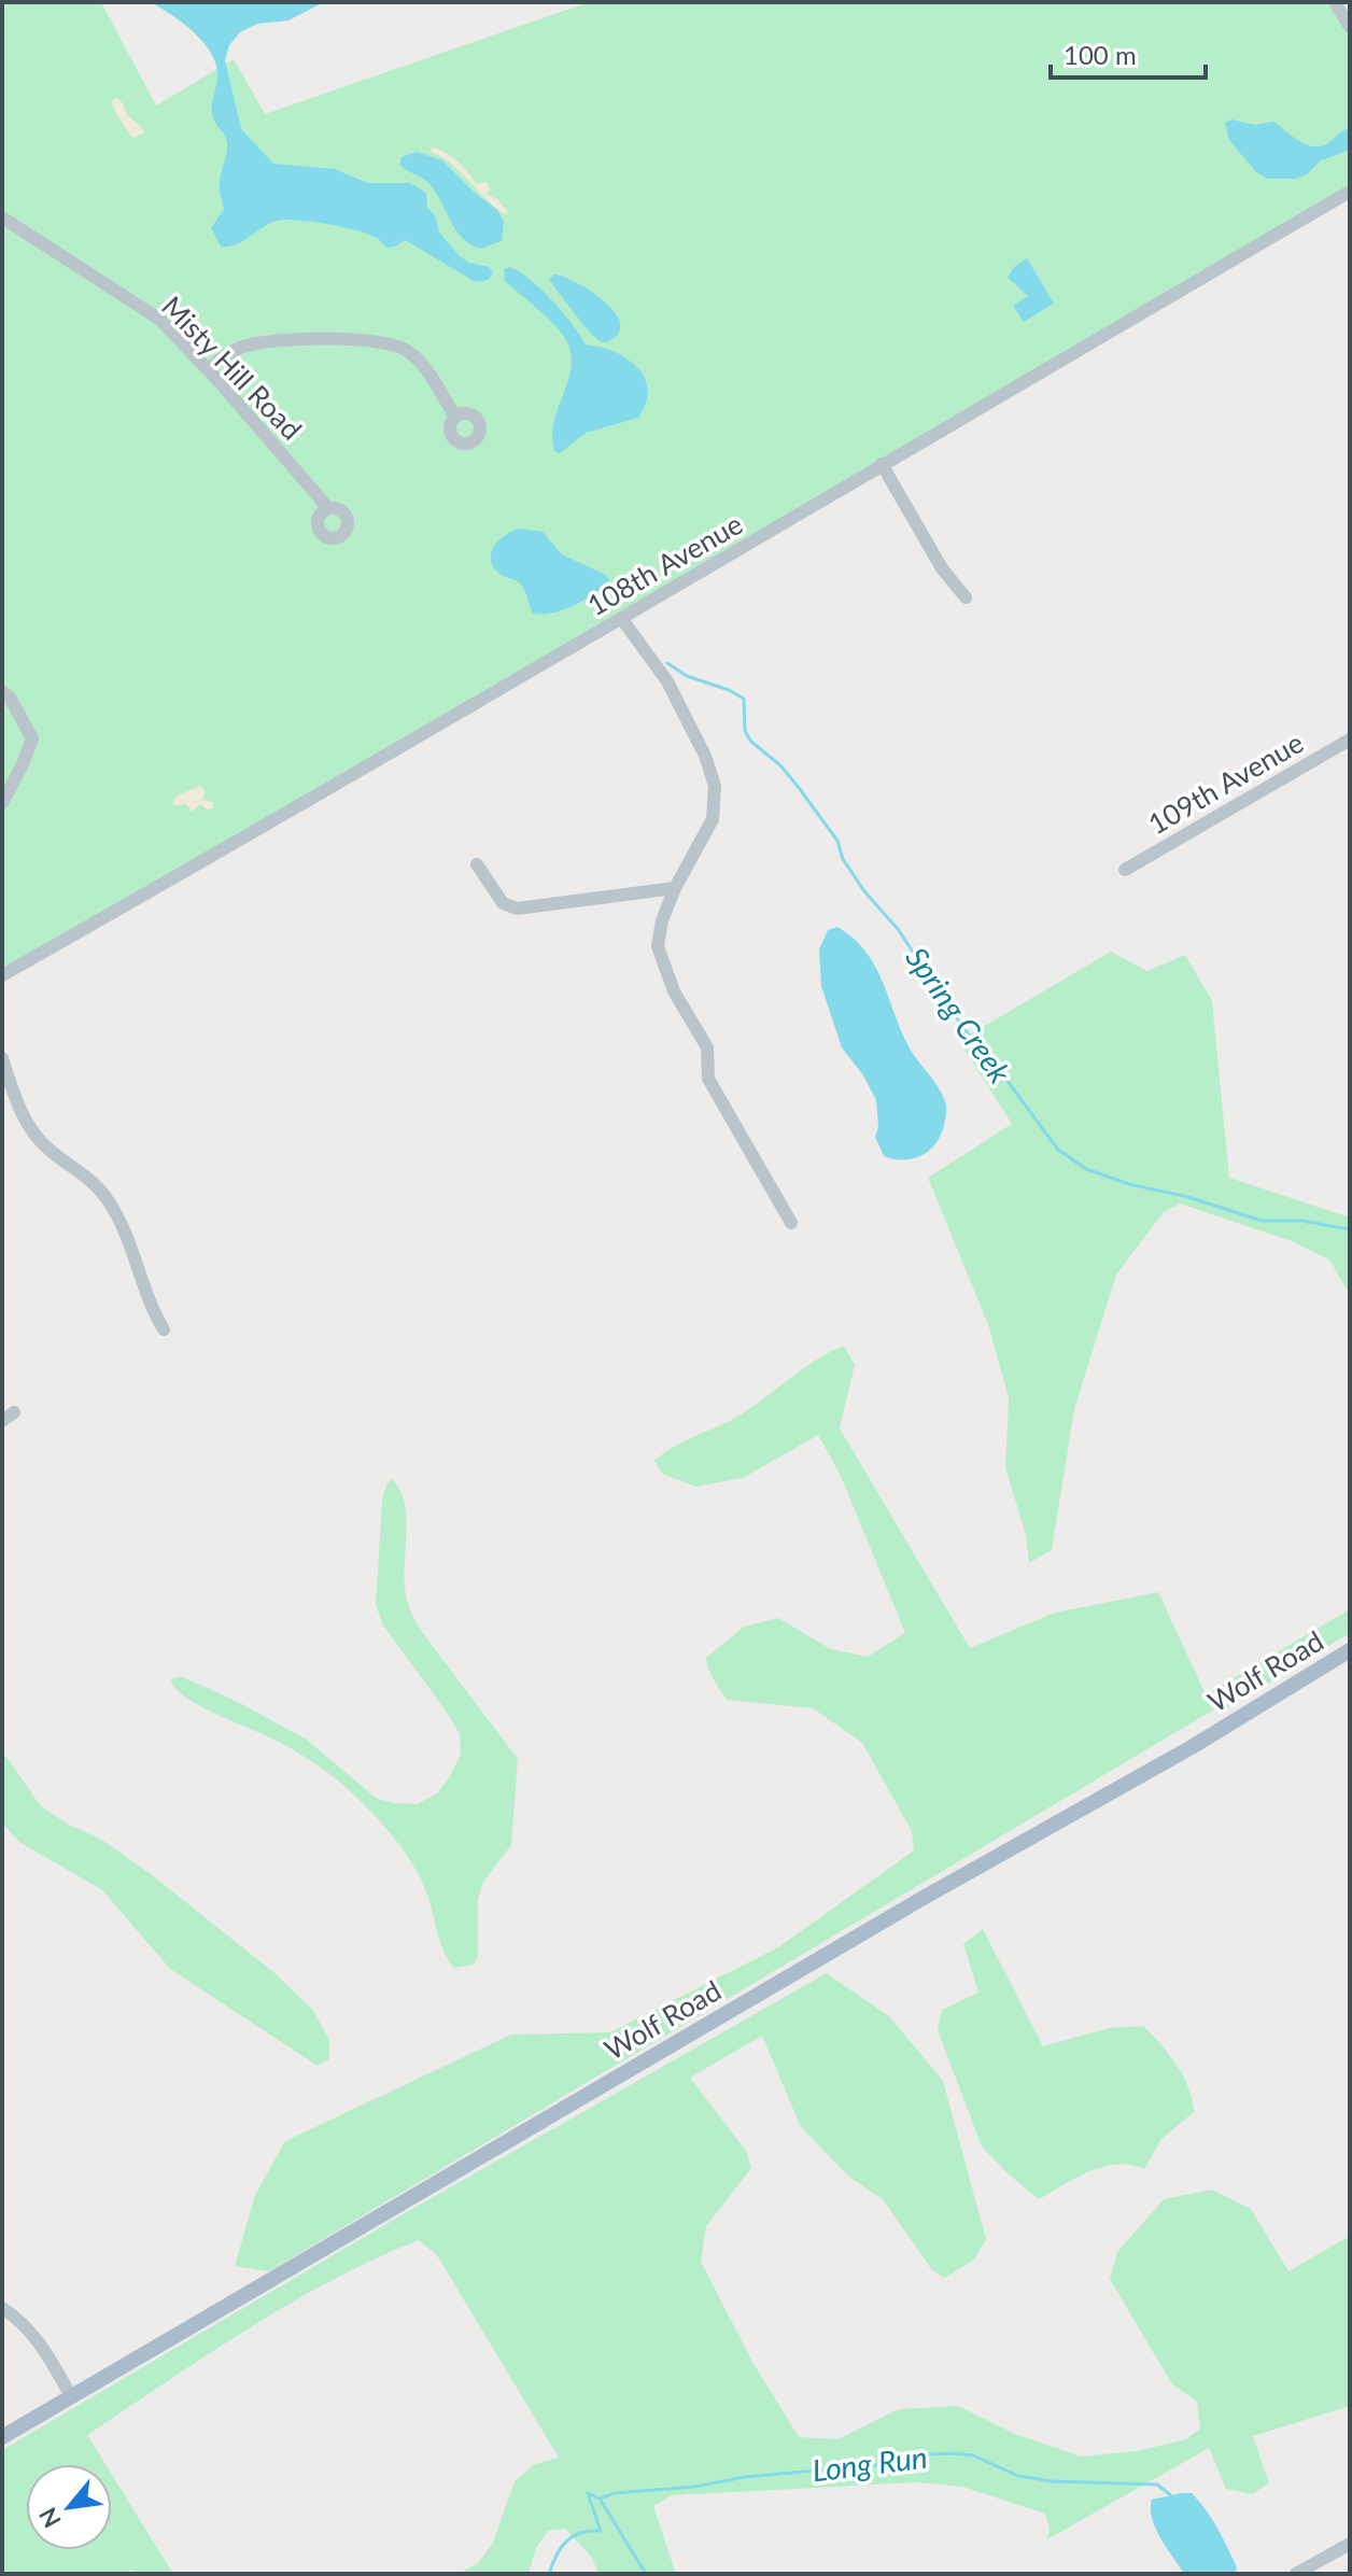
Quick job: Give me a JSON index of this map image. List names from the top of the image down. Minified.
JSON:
{"streets":{"main road":["Wolf Road"],"street":["Misty Hill Road","108th Avenue","109th Avenue"]},"water":["Spring Creek","Long Run"],"scale_bar":"100 m","north":"bottom left"}
